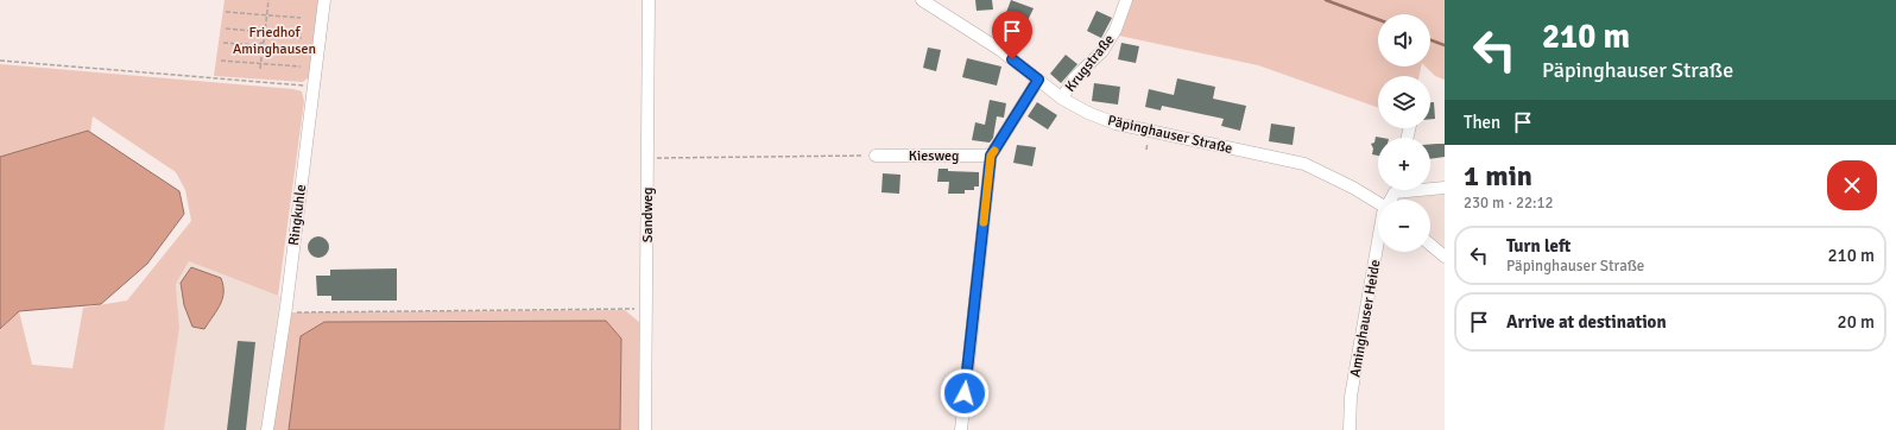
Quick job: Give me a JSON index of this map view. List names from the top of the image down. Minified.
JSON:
{"streets":{"street":["Krugstraße","Päpinghauser Straße","Kiesweg","Ringkuhle","Sandweg","Aminghauser Heide"]},"crossings":[["Krugstraße","Päpinghauser Straße"]],"parks":["Friedhof Aminghausen"],"page":{"turn":["210 m","Päpinghauser Straße"],"map_buttons":["+","−"],"then":"Then","heading":["1 min","230 m · 22:12"],"list":[{"name":"Turn left","note":"Päpinghauser Straße","value":"210 m"},{"name":"Arrive at destination","value":"20 m"}]}}
